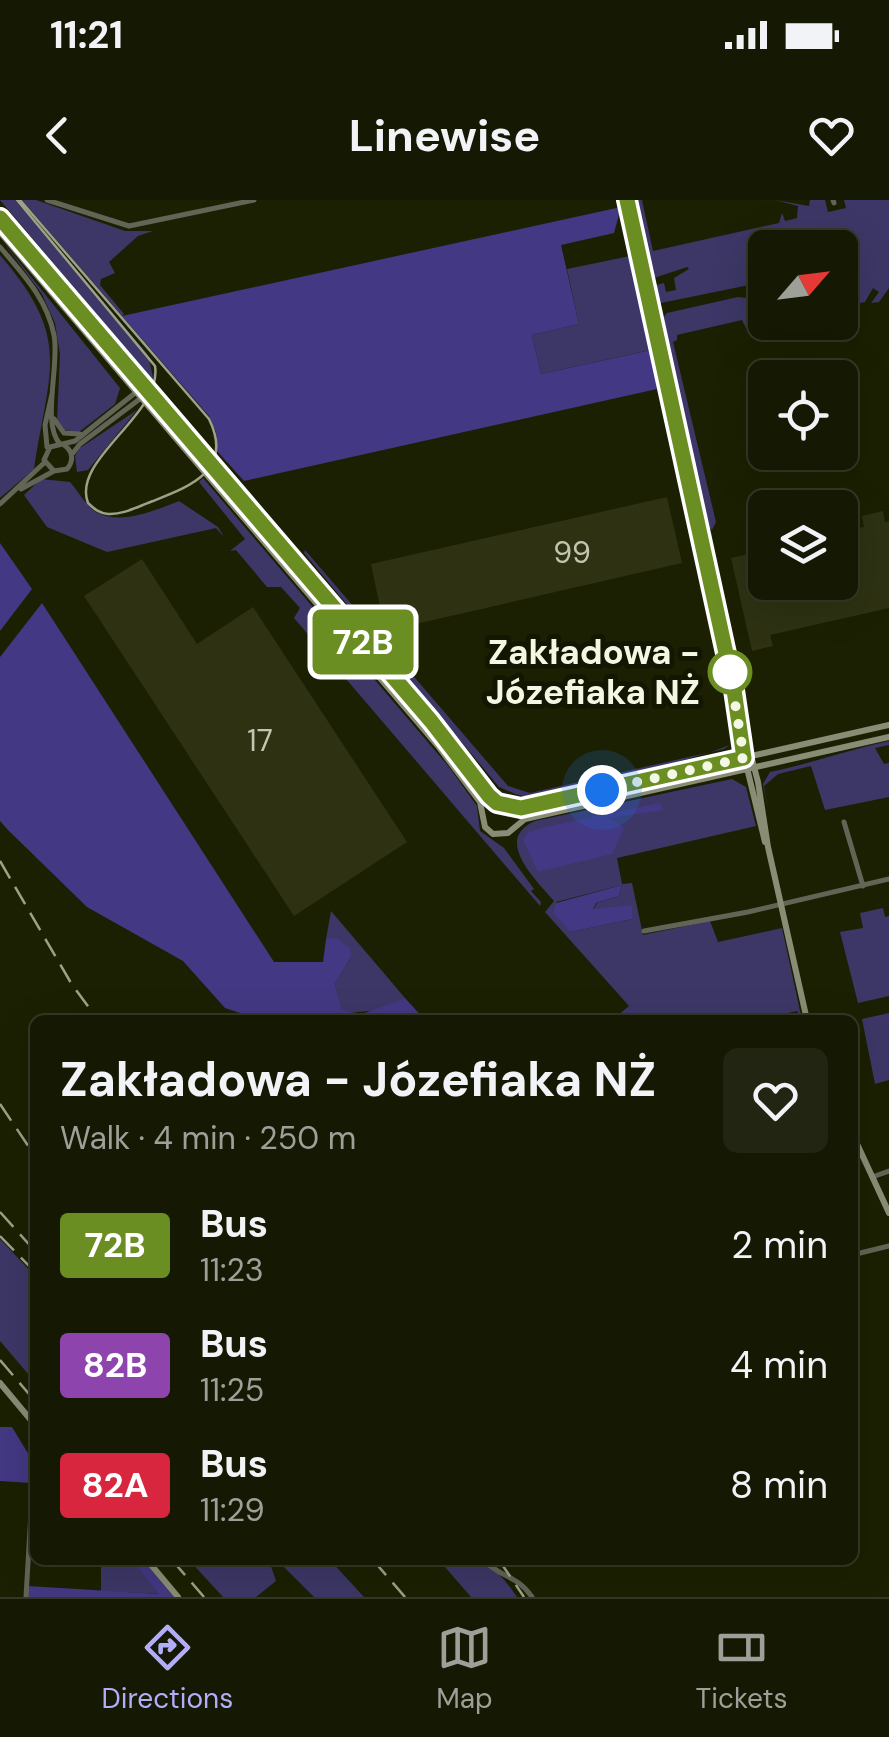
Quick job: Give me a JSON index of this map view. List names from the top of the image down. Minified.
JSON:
{"places":["Zakładowa - Józefiaka NŻ"],"lines":["bus line 72B"],"house_numbers":["99","17"],"north":"top right","page":{"status":"11:21","header":"Linewise","on_map":"72B","heading":["Zakładowa - Józefiaka NŻ","Walk · 4 min · 250 m"],"list":[{"mark":"72B","name":"Bus","note":"11:23","value":"2 min"},{"mark":"82B","name":"Bus","note":"11:25","value":"4 min"},{"mark":"82A","name":"Bus","note":"11:29","value":"8 min"}],"tabs":["Directions","Map","Tickets"]}}
